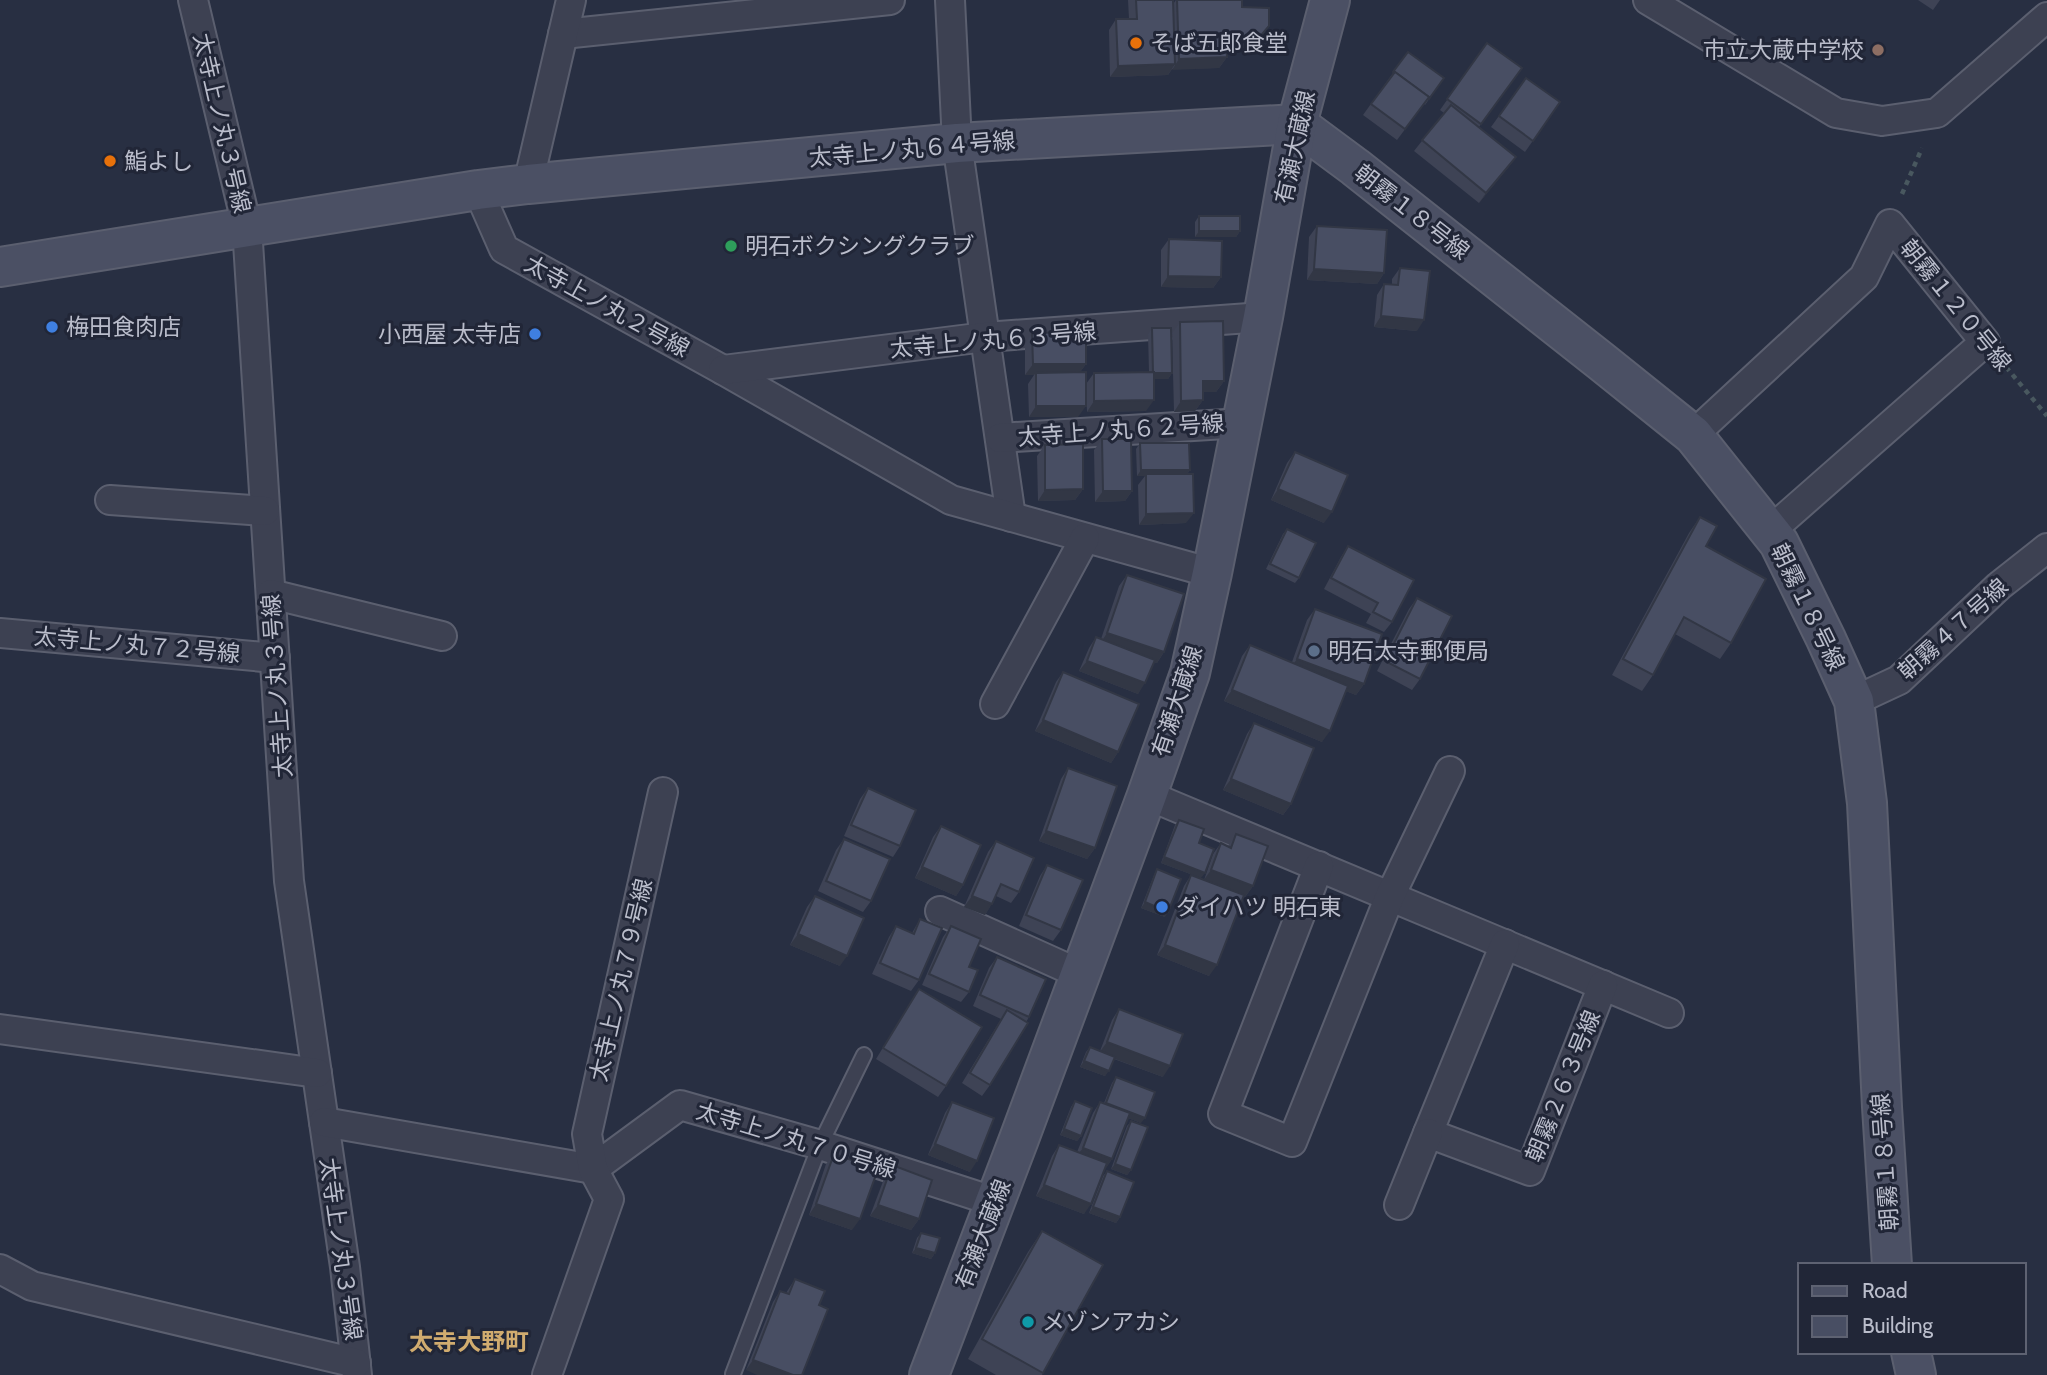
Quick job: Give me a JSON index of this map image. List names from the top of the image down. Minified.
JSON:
{"streets":{"street":["太寺上ノ丸３号線","有瀬大蔵線","太寺上ノ丸６４号線","朝霧１８号線","朝霧１２０号線","太寺上ノ丸２号線","太寺上ノ丸６３号線","太寺上ノ丸６２号線","朝霧４７号線","太寺上ノ丸７２号線","太寺上ノ丸７９号線","朝霧２６３号線","太寺上ノ丸７０号線"]},"crossings":[["太寺上ノ丸３号線","太寺上ノ丸７２号線"],["有瀬大蔵線","太寺上ノ丸６４号線"],["有瀬大蔵線","朝霧１８号線"],["有瀬大蔵線","太寺上ノ丸２号線"],["有瀬大蔵線","太寺上ノ丸６３号線"],["有瀬大蔵線","太寺上ノ丸６２号線"],["有瀬大蔵線","朝霧２６３号線"],["有瀬大蔵線","太寺上ノ丸７０号線"],["太寺上ノ丸６４号線","朝霧１８号線"],["太寺上ノ丸６４号線","太寺上ノ丸２号線"],["朝霧１８号線","朝霧１２０号線"],["朝霧１８号線","朝霧４７号線"],["太寺上ノ丸２号線","太寺上ノ丸６３号線"],["太寺上ノ丸７９号線","太寺上ノ丸７０号線"]],"districts":["太寺大野町"],"places":["そば五郎食堂","市立大蔵中学校","鮨よし","明石ボクシングクラブ","梅田食肉店","小西屋 太寺店","明石太寺郵便局","ダイハツ 明石東","メゾンアカシ"],"legend":["Road","Building"]}
